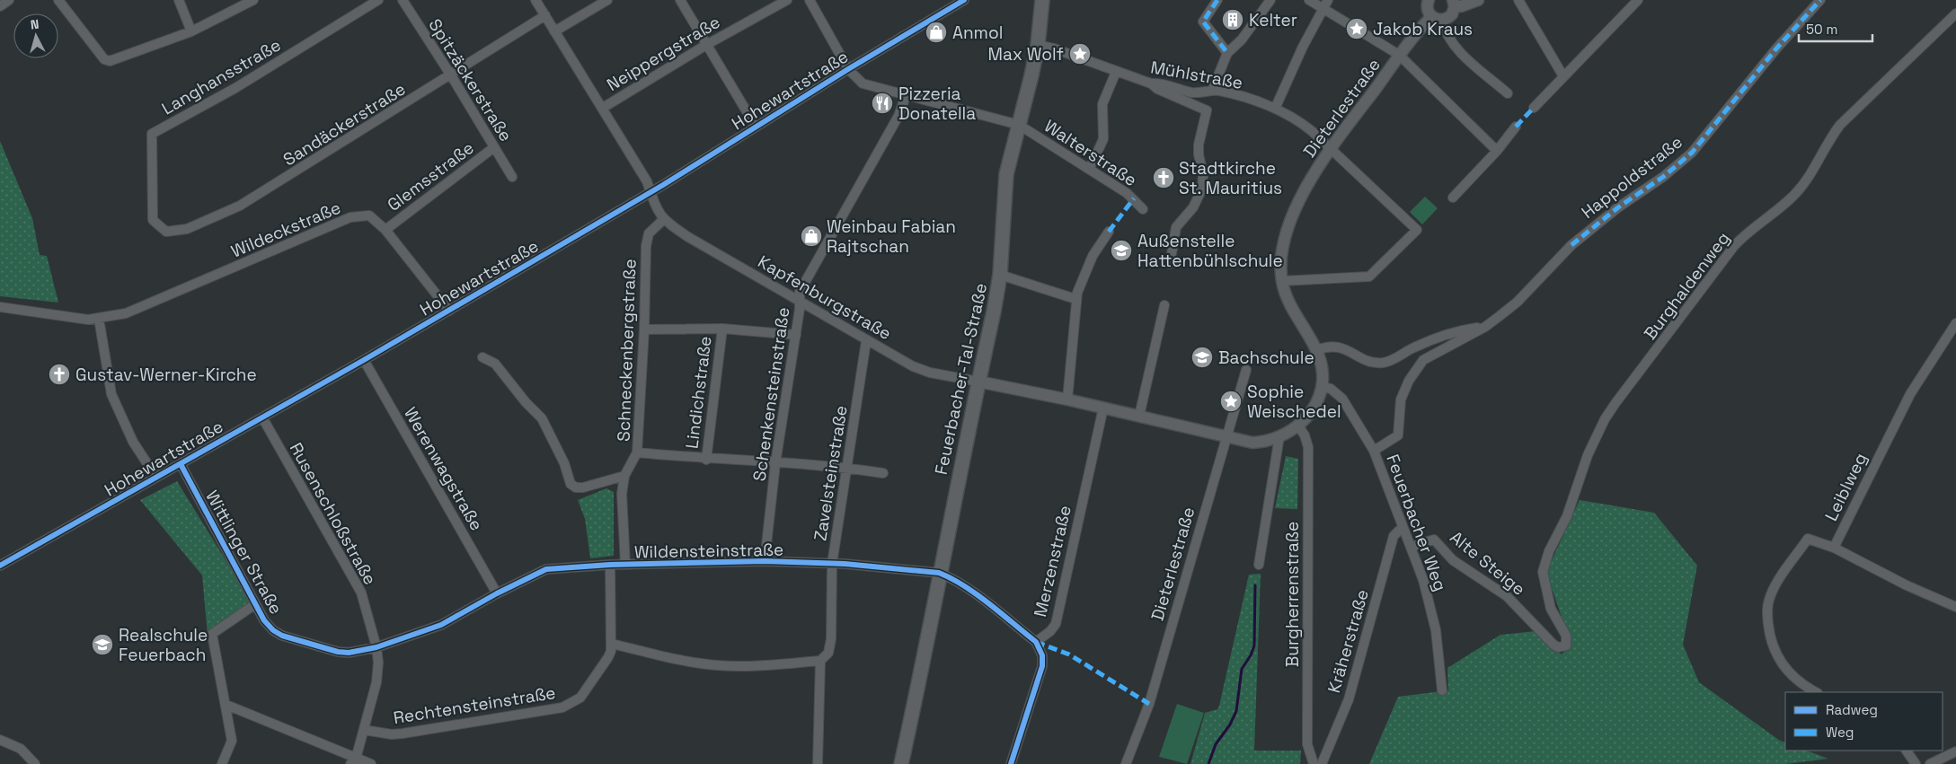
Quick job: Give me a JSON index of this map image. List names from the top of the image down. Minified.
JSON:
{"streets":{"main road":["Feuerbacher-Tal-Straße"],"street":["Neippergstraße","Mühlstraße","Langhansstraße","Spitzäckerstraße","Hohewartstraße","Dieterlestraße","Sandäckerstraße","Walterstraße","Glemsstraße","Happoldstraße","Wildeckstraße","Burghaldenweg","Kapfenburgstraße","Schneckenbergstraße","Lindichstraße","Schenkensteinstraße","Werenwagstraße","Zavelsteinstraße","Leiblweg","Rusenschloßstraße","Feuerbacher Weg","Wildensteinstraße","Wittlinger Straße","Merzenstraße","Alte Steige","Burgherrenstraße","Kräherstraße","Rechtensteinstraße"]},"crossings":[["Mühlstraße","Dieterlestraße"],["Mühlstraße","Feuerbacher-Tal-Straße"],["Langhansstraße","Sandäckerstraße"],["Spitzäckerstraße","Sandäckerstraße"],["Spitzäckerstraße","Glemsstraße"],["Hohewartstraße","Walterstraße"],["Hohewartstraße","Wildeckstraße"],["Hohewartstraße","Werenwagstraße"],["Hohewartstraße","Rusenschloßstraße"],["Hohewartstraße","Wittlinger Straße"],["Dieterlestraße","Happoldstraße"],["Dieterlestraße","Kapfenburgstraße"],["Walterstraße","Feuerbacher-Tal-Straße"],["Walterstraße","Schenkensteinstraße"],["Glemsstraße","Wildeckstraße"],["Happoldstraße","Feuerbacher Weg"],["Burghaldenweg","Alte Steige"],["Kapfenburgstraße","Schneckenbergstraße"],["Kapfenburgstraße","Feuerbacher-Tal-Straße"],["Kapfenburgstraße","Schenkensteinstraße"],["Kapfenburgstraße","Zavelsteinstraße"],["Kapfenburgstraße","Merzenstraße"],["Kapfenburgstraße","Burgherrenstraße"],["Schneckenbergstraße","Wildensteinstraße"],["Feuerbacher-Tal-Straße","Wildensteinstraße"],["Schenkensteinstraße","Wildensteinstraße"],["Werenwagstraße","Wildensteinstraße"],["Zavelsteinstraße","Wildensteinstraße"],["Rusenschloßstraße","Wildensteinstraße"],["Rusenschloßstraße","Wittlinger Straße"],["Rusenschloßstraße","Rechtensteinstraße"],["Feuerbacher Weg","Alte Steige"],["Feuerbacher Weg","Kräherstraße"],["Wildensteinstraße","Wittlinger Straße"],["Wildensteinstraße","Merzenstraße"],["Wildensteinstraße","Rechtensteinstraße"]],"places":{"building":["Kelter"],"place":["Jakob Kraus","Max Wolf","Sophie Weischedel"],"shop":["Anmol","Weinbau Fabian Rajtschan"],"restaurant":["Pizzeria Donatella"],"church":["Stadtkirche St. Mauritius","Gustav-Werner-Kirche"],"school or university":["Außenstelle Hattenbühlschule","Bachschule","Realschule Feuerbach"]},"legend":["Radweg","Weg"],"scale_bar":"50 m","north":"top"}
